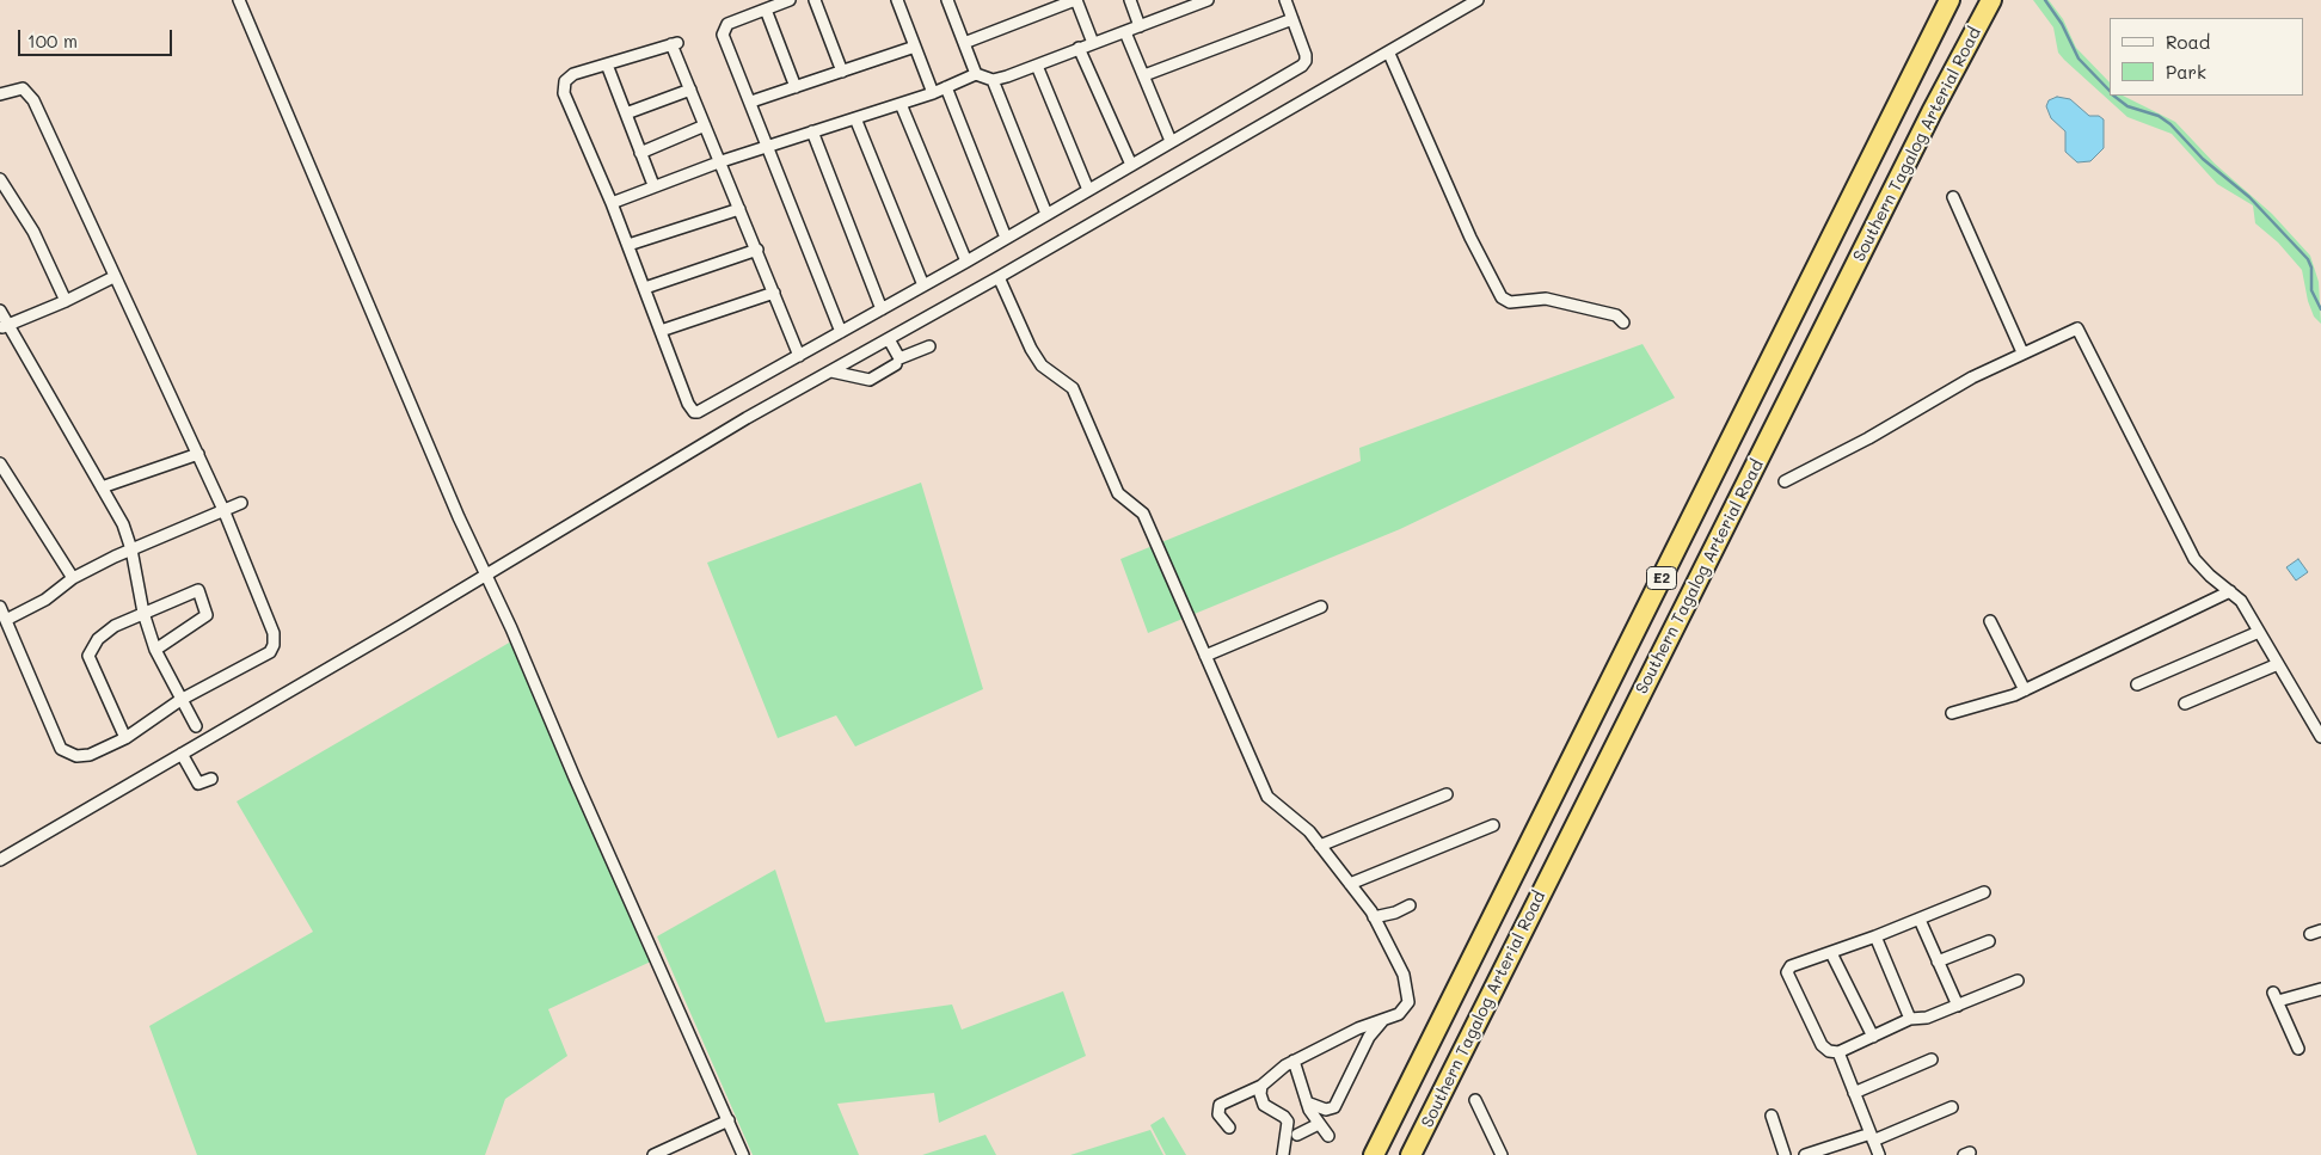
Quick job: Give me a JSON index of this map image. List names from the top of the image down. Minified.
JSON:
{"streets":{"highway":["Southern Tagalog Arterial Road","E2"]},"legend":["Road","Park"],"scale_bar":"100 m"}
